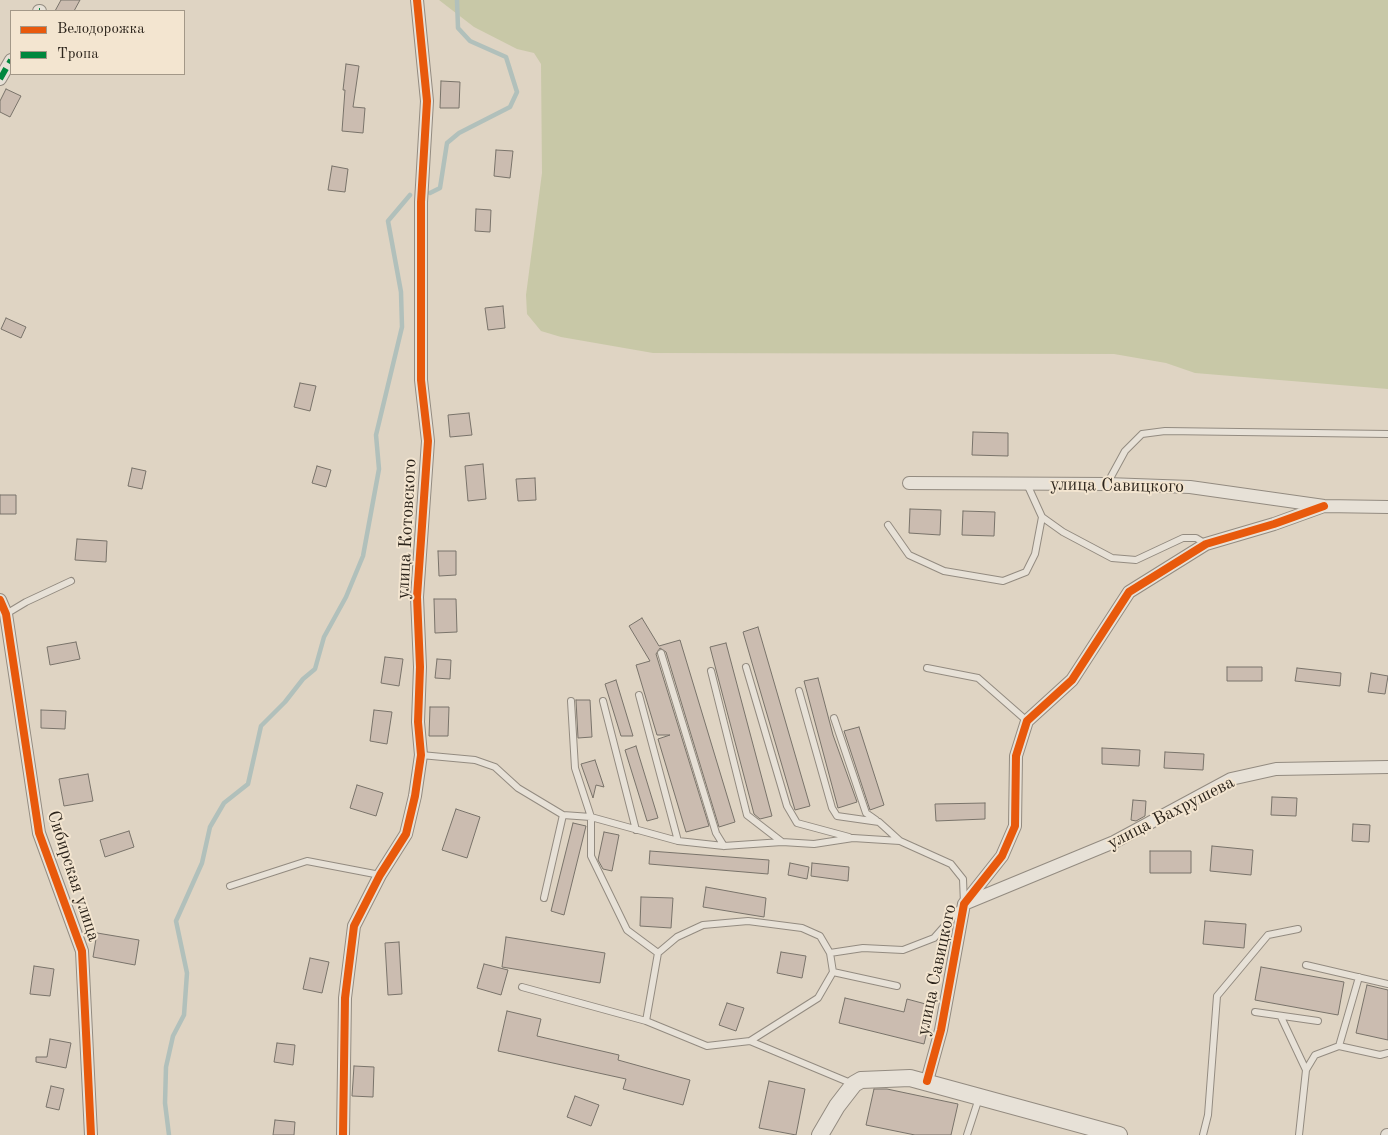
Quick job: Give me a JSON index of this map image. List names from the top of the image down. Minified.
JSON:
{"streets":{"street":["улица Савицкого","улица Котовского","улица Вахрушева","Сибирская улица"]},"crossings":[["улица Савицкого","улица Вахрушева"]],"legend":["Велодорожка","Тропа"]}
